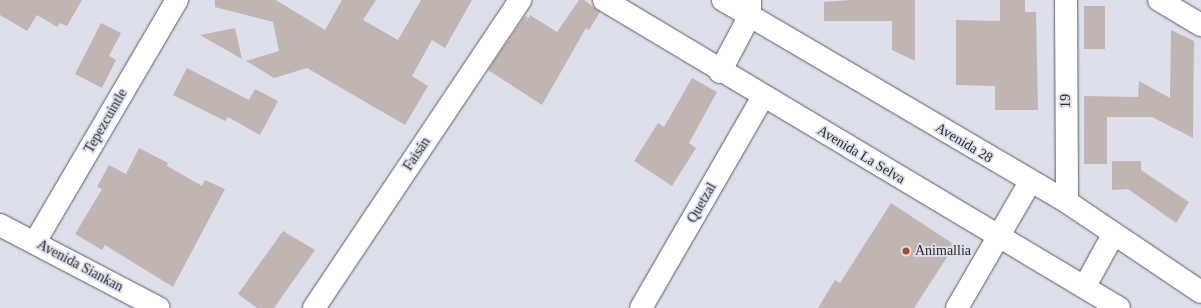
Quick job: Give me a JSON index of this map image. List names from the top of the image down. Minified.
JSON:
{"streets":{"street":["19","Tepezcuintle","Avenida 28","Faisán","Avenida La Selva","Quetzal","Avenida Siankan"]},"crossings":[["19","Avenida 28"],["Tepezcuintle","Avenida Siankan"],["Avenida La Selva","Quetzal"]],"places":["Animallia"]}
